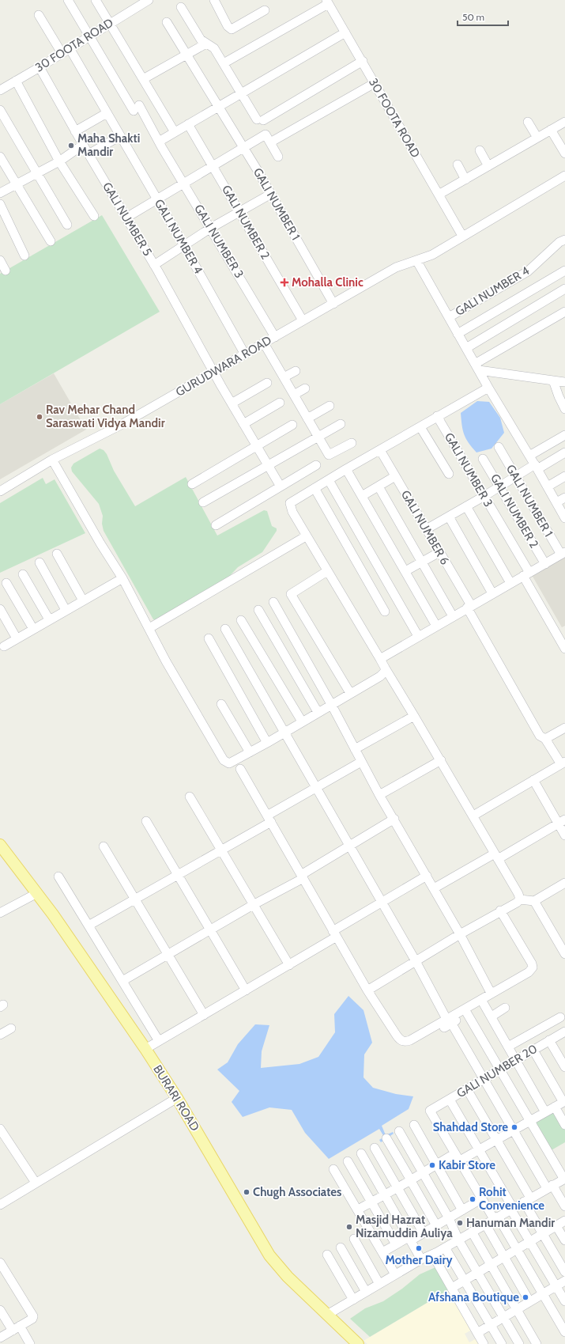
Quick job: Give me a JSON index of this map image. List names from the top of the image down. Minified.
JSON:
{"streets":{"main road":["BURARI ROAD"],"street":["30 FOOTA ROAD","GALI NUMBER 1","GALI NUMBER 5","GALI NUMBER 2","GALI NUMBER 4","GALI NUMBER 3","GURUDWARA ROAD","GALI NUMBER 6","GALI NUMBER 20"]},"crossings":[["30 FOOTA ROAD","GALI NUMBER 5"],["30 FOOTA ROAD","GALI NUMBER 4"],["30 FOOTA ROAD","GALI NUMBER 3"],["30 FOOTA ROAD","GURUDWARA ROAD"],["GALI NUMBER 1","GURUDWARA ROAD"],["GALI NUMBER 5","GURUDWARA ROAD"],["GALI NUMBER 2","GURUDWARA ROAD"],["GALI NUMBER 4","GURUDWARA ROAD"],["GALI NUMBER 3","GURUDWARA ROAD"]],"places":{"other":["Maha Shakti Mandir","Rav Mehar Chand Saraswati Vidya Mandir","Shahdad Store","Kabir Store","Chugh Associates","Rohit Convenience","Hanuman Mandir","Masjid Hazrat Nizamuddin Auliya","Mother Dairy","Afshana Boutique"],"health":["Mohalla Clinic"]},"scale_bar":"50 m"}
